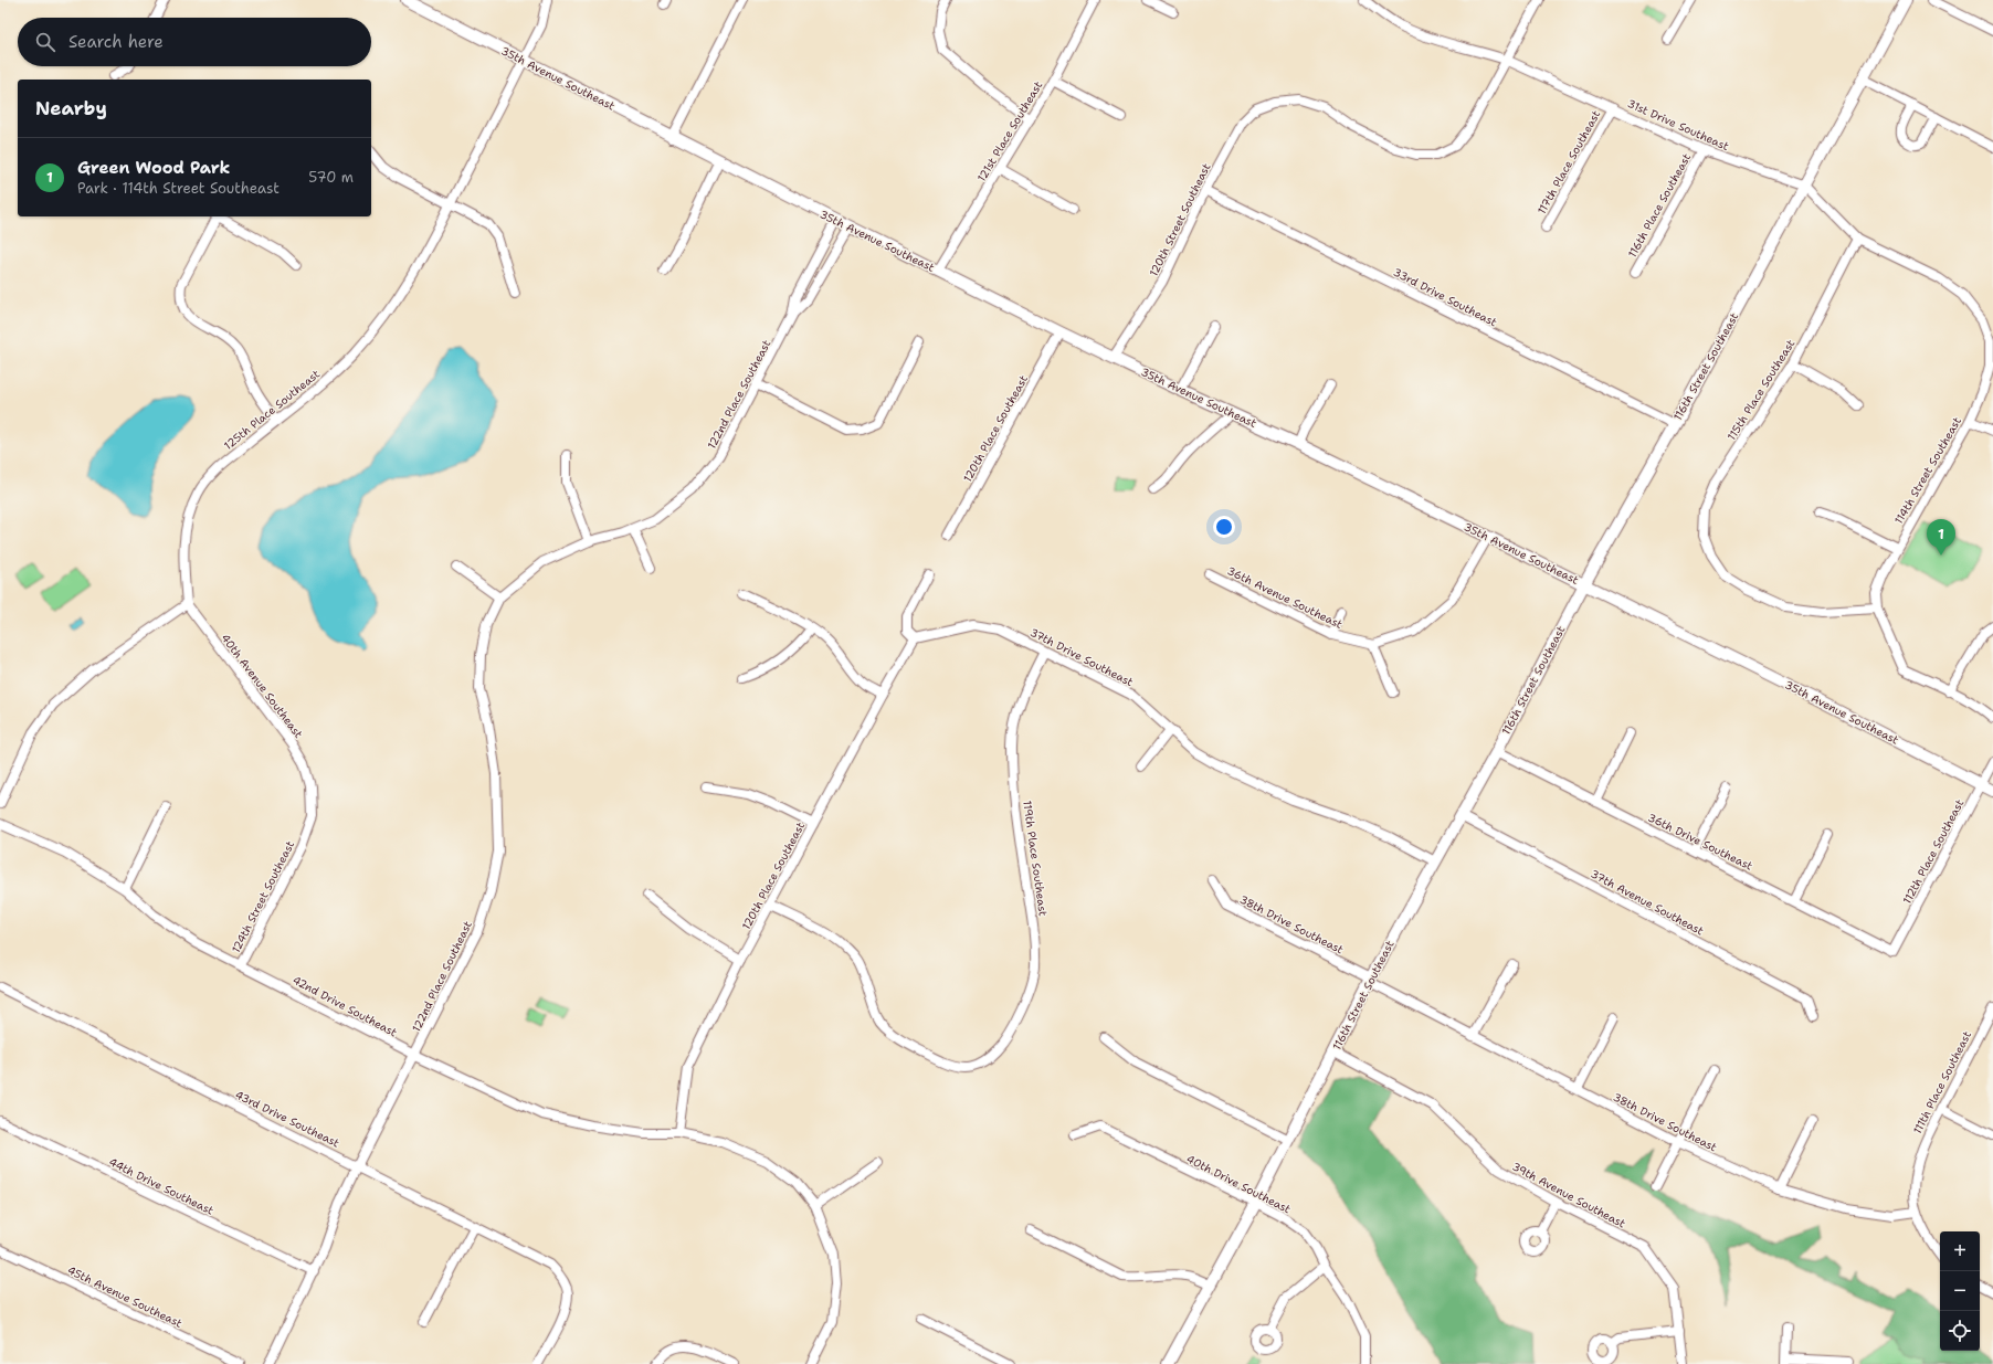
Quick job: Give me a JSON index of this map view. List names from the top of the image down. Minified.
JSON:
{"streets":{"street":["35th Avenue Southeast","31st Drive Southeast","121st Place Southeast","117th Place Southeast","116th Place Southeast","120th Street Southeast","33rd Drive Southeast","116th Street Southeast","115th Place Southeast","122nd Place Southeast","125th Place Southeast","120th Place Southeast","114th Street Southeast","36th Avenue Southeast","37th Drive Southeast","40th Avenue Southeast","36th Drive Southeast","112th Place Southeast","119th Place Southeast","124th Street Southeast","37th Avenue Southeast","38th Drive Southeast","42nd Drive Southeast","111th Place Southeast","43rd Drive Southeast","40th Drive Southeast","44th Drive Southeast","39th Avenue Southeast","45th Avenue Southeast"]},"crossings":[["35th Avenue Southeast","121st Place Southeast"],["35th Avenue Southeast","120th Street Southeast"],["35th Avenue Southeast","116th Street Southeast"],["35th Avenue Southeast","122nd Place Southeast"],["35th Avenue Southeast","125th Place Southeast"],["35th Avenue Southeast","120th Place Southeast"],["35th Avenue Southeast","112th Place Southeast"],["31st Drive Southeast","117th Place Southeast"],["31st Drive Southeast","116th Place Southeast"],["31st Drive Southeast","120th Street Southeast"],["31st Drive Southeast","116th Street Southeast"],["31st Drive Southeast","115th Place Southeast"],["31st Drive Southeast","114th Street Southeast"],["120th Street Southeast","33rd Drive Southeast"],["33rd Drive Southeast","116th Street Southeast"],["116th Street Southeast","37th Drive Southeast"],["116th Street Southeast","36th Drive Southeast"],["116th Street Southeast","37th Avenue Southeast"],["116th Street Southeast","38th Drive Southeast"],["116th Street Southeast","40th Drive Southeast"],["116th Street Southeast","39th Avenue Southeast"],["115th Place Southeast","114th Street Southeast"],["122nd Place Southeast","42nd Drive Southeast"],["122nd Place Southeast","43rd Drive Southeast"],["122nd Place Southeast","44th Drive Southeast"],["125th Place Southeast","40th Avenue Southeast"],["120th Place Southeast","37th Drive Southeast"],["120th Place Southeast","119th Place Southeast"],["120th Place Southeast","42nd Drive Southeast"],["37th Drive Southeast","119th Place Southeast"],["40th Avenue Southeast","124th Street Southeast"],["36th Drive Southeast","112th Place Southeast"],["124th Street Southeast","42nd Drive Southeast"],["38th Drive Southeast","111th Place Southeast"]],"page":{"search":"Search here","heading":"Nearby","list":[{"mark":"1","name":"Green Wood Park","note":"Park · 114th Street Southeast","value":"570 m"}],"pins":"1","map_buttons":["+","−"]}}
